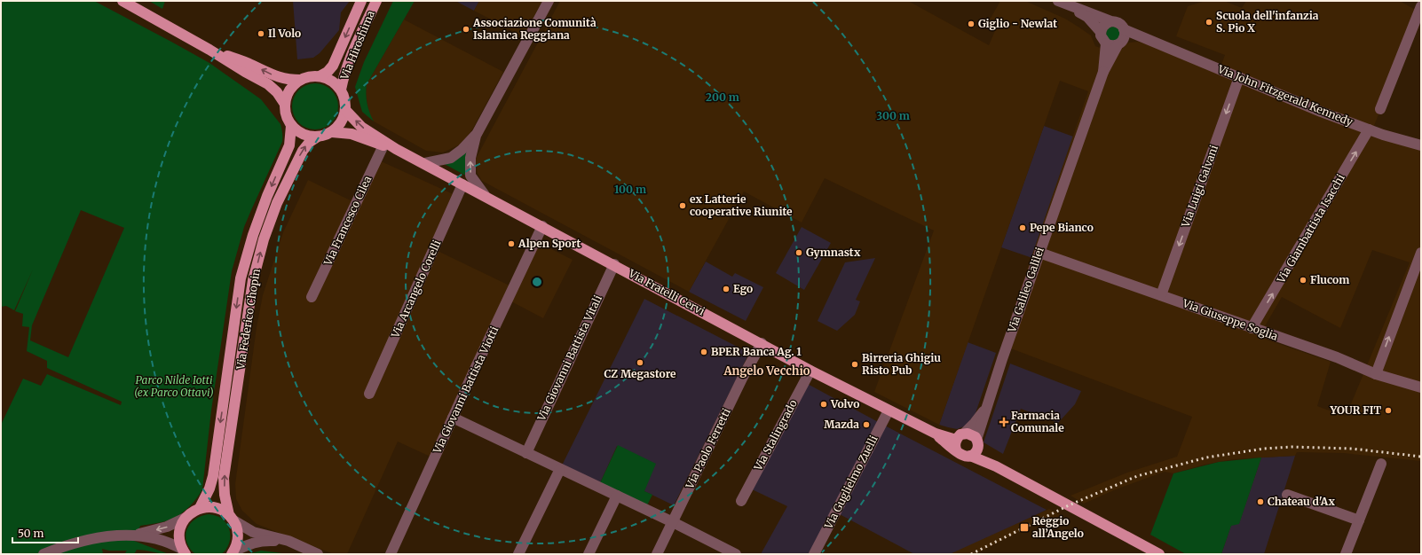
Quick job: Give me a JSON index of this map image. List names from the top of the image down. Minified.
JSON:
{"streets":{"main road":["Via Hiroshima","Via Fratelli Cervi","Via Federico Chopin"],"street":["Via John Fitzgerald Kennedy","Via Luigi Galvani","Via Francesco Cilea","Via Giambattista Isacchi","Via Arcangelo Corelli","Via Galileo Galilei","Via Giuseppe Soglia","Via Giovanni Battista Vitali","Via Giovanni Battista Viotti","Via Stalingrado","Via Paolo Ferretti","Via Guglielmo Zuelli"]},"crossings":[["Via Hiroshima","Via Fratelli Cervi"],["Via Hiroshima","Via Federico Chopin"],["Via John Fitzgerald Kennedy","Via Luigi Galvani"],["Via John Fitzgerald Kennedy","Via Giambattista Isacchi"],["Via John Fitzgerald Kennedy","Via Galileo Galilei"],["Via Luigi Galvani","Via Giuseppe Soglia"],["Via Francesco Cilea","Via Fratelli Cervi"],["Via Giambattista Isacchi","Via Giuseppe Soglia"],["Via Arcangelo Corelli","Via Fratelli Cervi"],["Via Galileo Galilei","Via Fratelli Cervi"],["Via Galileo Galilei","Via Giuseppe Soglia"],["Via Fratelli Cervi","Via Federico Chopin"],["Via Fratelli Cervi","Via Giovanni Battista Vitali"],["Via Fratelli Cervi","Via Giovanni Battista Viotti"],["Via Fratelli Cervi","Via Stalingrado"],["Via Fratelli Cervi","Via Paolo Ferretti"],["Via Fratelli Cervi","Via Guglielmo Zuelli"]],"one_way":["Via Luigi Galvani","Via Giambattista Isacchi"],"districts":["Angelo Vecchio"],"parks":["Parco Nilde Iotti (ex Parco Ottavi)"],"places":{"other":["Scuola dell'infanzia S. Pio X","Giglio - Newlat","Associazione Comunità Islamica Reggiana","Il Volo","ex Latterie cooperative Riunite","Pepe Bianco","Alpen Sport","Gymnastx","Flucom","Ego","BPER Banca Ag. 1","CZ Megastore","Birreria Ghigiu Risto Pub","Volvo","YOUR FIT","Mazda","Chateau d'Ax"],"health":["Farmacia Comunale"],"transit":["Reggio all’Angelo"]},"scale_bar":"50 m","rings":["200 m","300 m","100 m"]}
